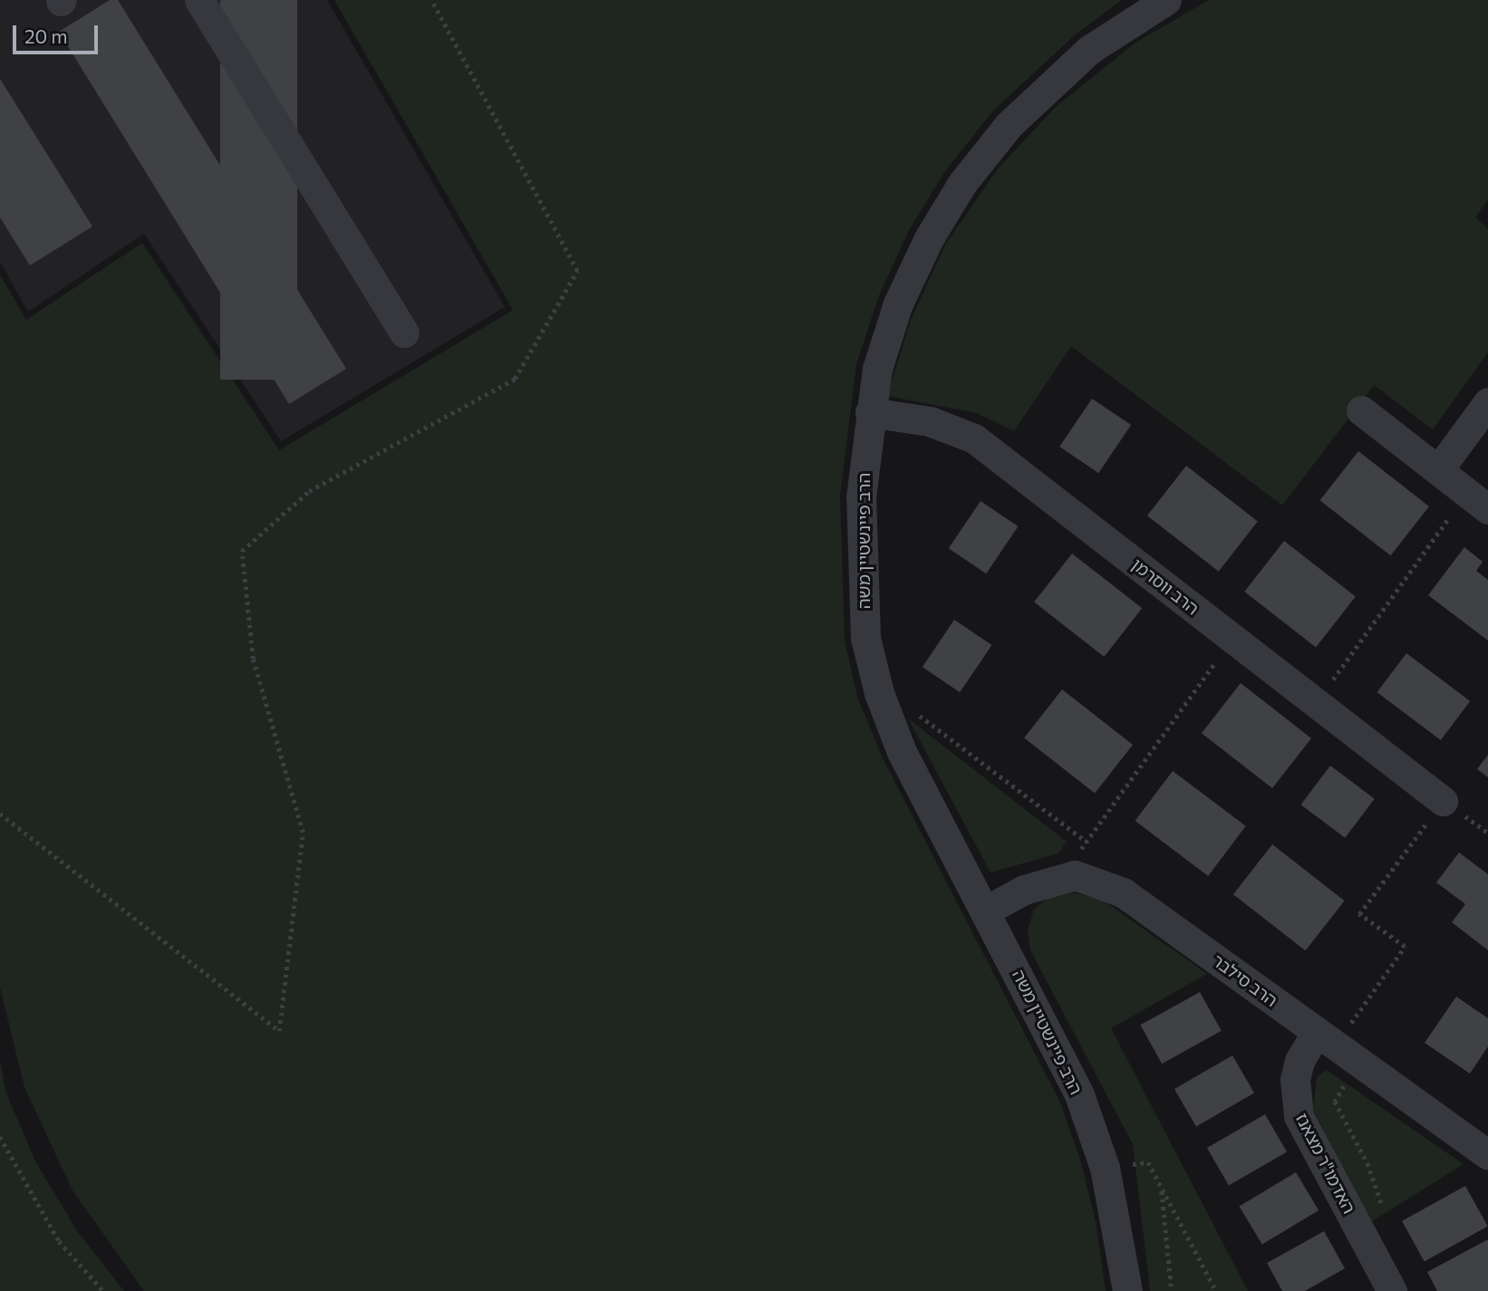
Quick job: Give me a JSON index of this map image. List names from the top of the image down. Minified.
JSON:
{"streets":{"street":["הרב פיינשטיין משה","הרב ווסרמן","הרב סילבר","האדמו\"ר מצאנז"]},"crossings":[["הרב פיינשטיין משה","הרב ווסרמן"],["הרב פיינשטיין משה","הרב סילבר"],["הרב סילבר","האדמו\"ר מצאנז"]],"scale_bar":"20 m"}
